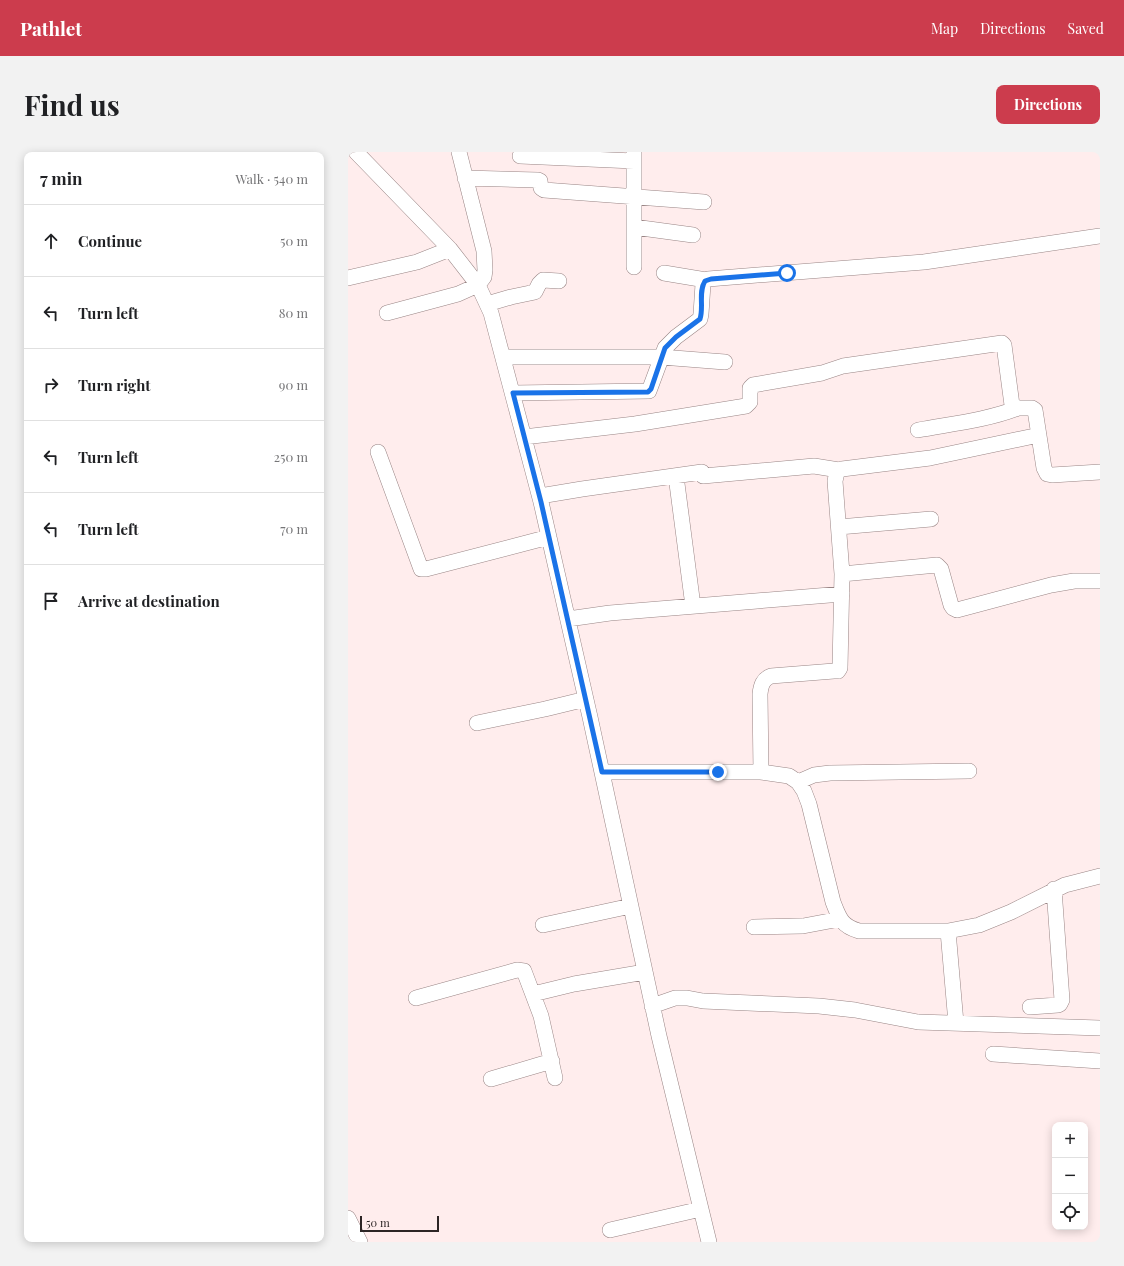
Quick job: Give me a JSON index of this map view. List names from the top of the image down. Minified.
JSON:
{"scale_bar":"50 m","page":{"header":"Pathlet","nav":["Map","Directions","Saved"],"buttons":"Directions","title":"Find us","heading":["7 min","Walk · 540 m"],"list":[["Continue","50 m"],["Turn left","80 m"],["Turn right","90 m"],["Turn left","250 m"],["Turn left","70 m"],"Arrive at destination"],"map_buttons":["+","−"],"scale":"50 m"}}
